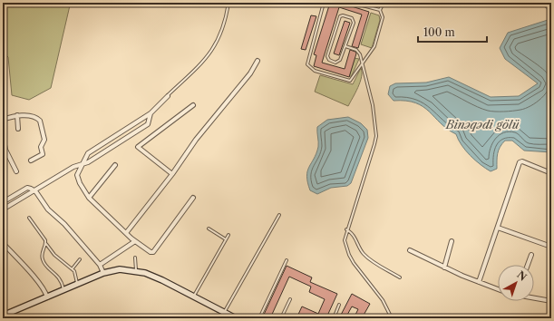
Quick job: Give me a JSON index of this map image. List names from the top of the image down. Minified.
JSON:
{"water":["Binəqədi gölü"],"scale_bar":"100 m","north":"top right"}
